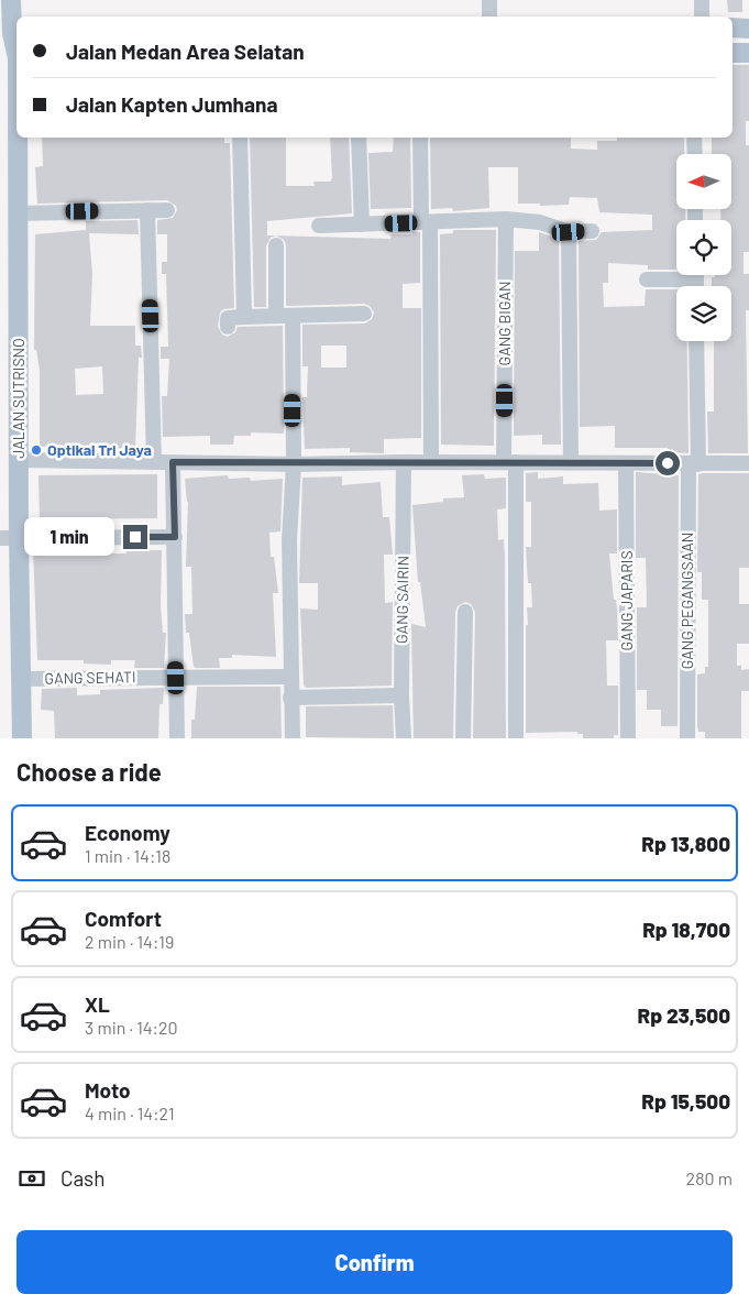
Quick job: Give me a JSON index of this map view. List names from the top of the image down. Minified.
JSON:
{"streets":{"main road":["JALAN SUTRISNO"],"street":["GANG BIGAN","GANG SAIRIN","GANG JAPARIS","GANG PEGANGSAAN","GANG SEHATI"]},"crossings":[["JALAN SUTRISNO","GANG SEHATI"]],"places":["Optikal Tri Jaya"],"north":"left","page":{"banner":["Jalan Medan Area Selatan","Jalan Kapten Jumhana"],"bubble":"1 min","heading":"Choose a ride","list":[{"name":"Economy","note":"1 min · 14:18","value":"Rp 13,800"},{"name":"Comfort","note":"2 min · 14:19","value":"Rp 18,700"},{"name":"XL","note":"3 min · 14:20","value":"Rp 23,500"},{"name":"Moto","note":"4 min · 14:21","value":"Rp 15,500"}],"pay":["Cash","280 m"],"buttons":"Confirm"}}
